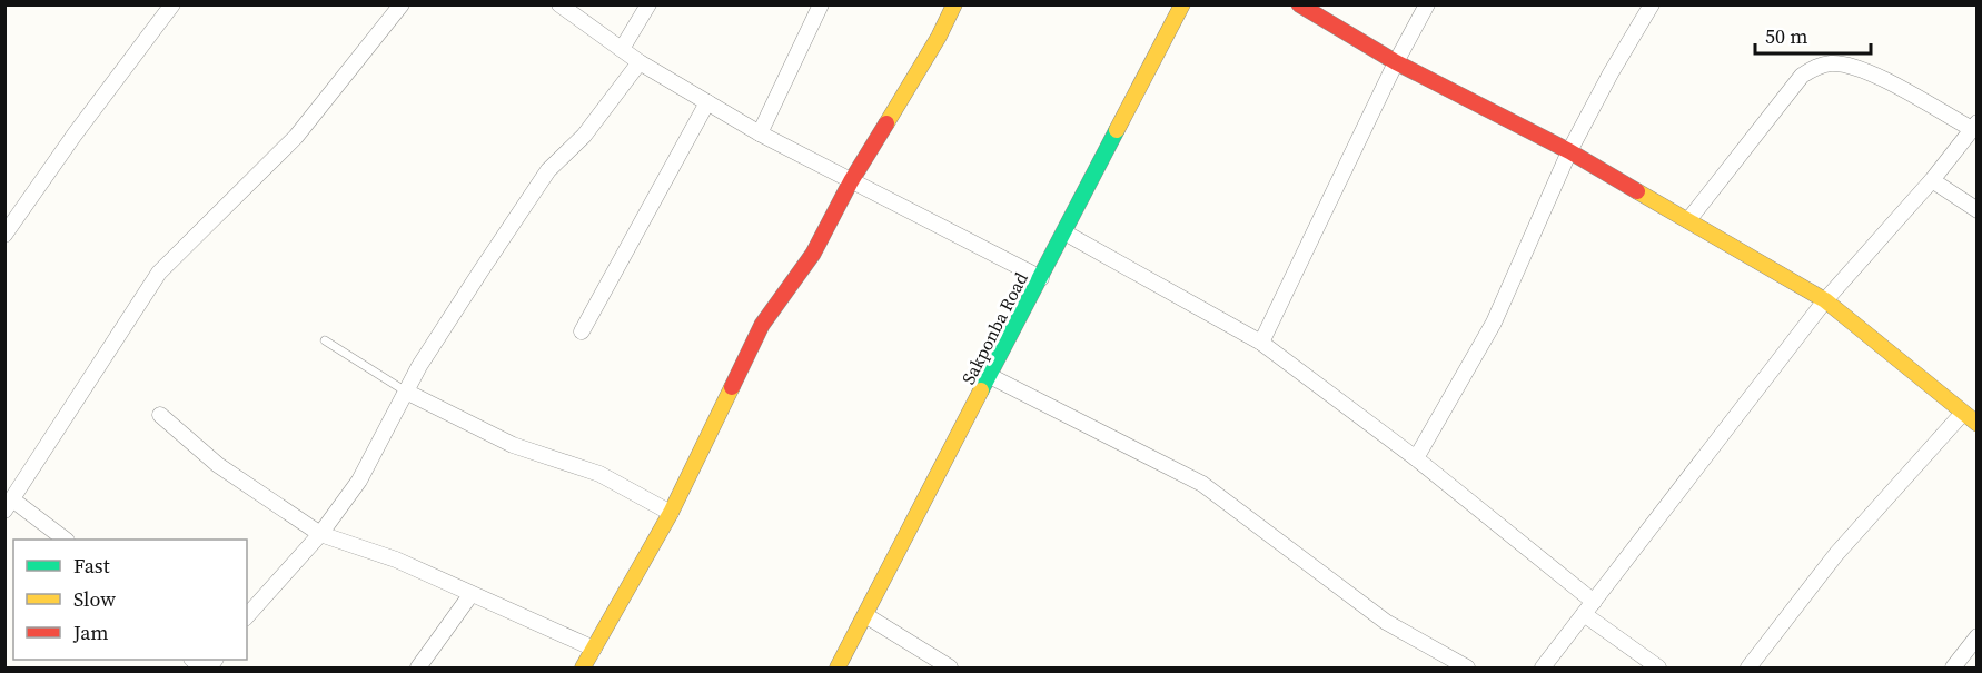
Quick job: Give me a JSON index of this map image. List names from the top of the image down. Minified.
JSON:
{"streets":{"street":["Sakponba Road"]},"legend":["Fast","Slow","Jam"],"scale_bar":"50 m"}
